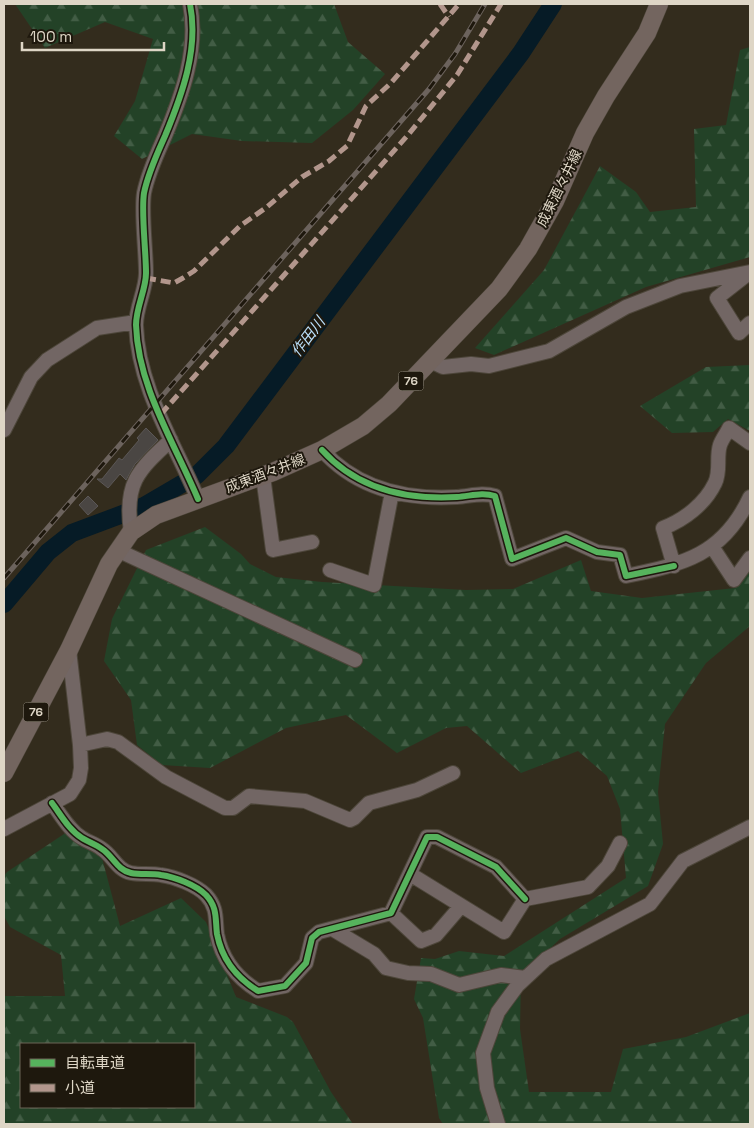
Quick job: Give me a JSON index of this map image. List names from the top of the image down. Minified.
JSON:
{"streets":{"main road":["成東酒々井線","76"]},"water":["作田川"],"legend":["自転車道","小道"],"scale_bar":"100 m"}
